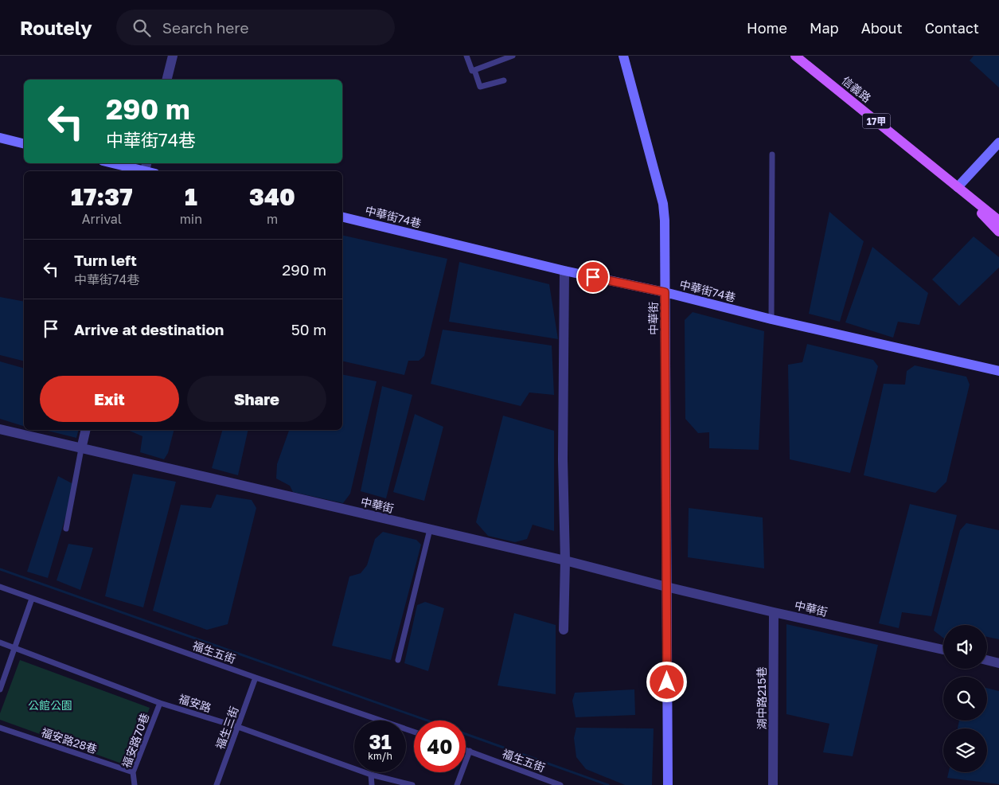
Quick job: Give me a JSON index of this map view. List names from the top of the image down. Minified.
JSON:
{"streets":{"main road":["信義路","17甲"],"street":["中華街74巷","中華街","湖中路215巷"],"lane":["福生五街","福安路","福生三街","福安路28巷","福安路70巷"]},"crossings":[["中華街74巷","中華街"],["中華街","湖中路215巷"],["福生五街","福生三街"],["福安路","福生三街"],["福安路","福安路70巷"],["福安路28巷","福安路70巷"]],"parks":["公館公園"],"page":{"header":"Routely","search":"Search here","nav":["Home","Map","About","Contact"],"turn":["290 m","中華街74巷"],"eta":["17:37","Arrival","1","min","340","m"],"list":[{"name":"Turn left","note":"中華街74巷","value":"290 m"},{"name":"Arrive at destination","value":"50 m"}],"buttons":["Exit","Share"],"speed":"31 km/h","limit":"40"}}
